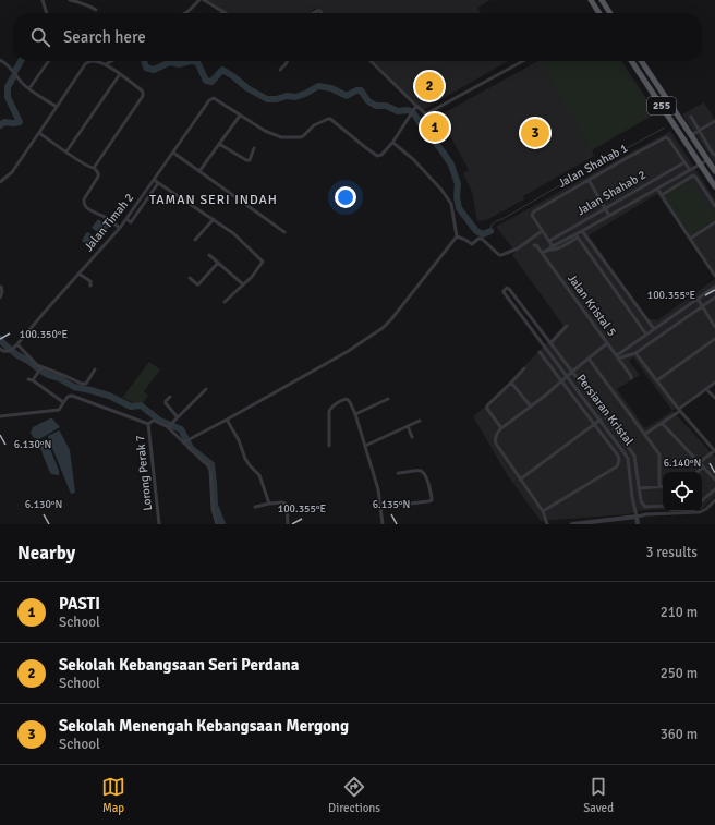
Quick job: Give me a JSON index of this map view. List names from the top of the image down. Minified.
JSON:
{"streets":{"main road":["255"],"street":["Jalan Shahab 1","Jalan Shahab 2","Jalan Timah 2","Jalan Kristal 5","Persiaran Kristal","Lorong Perak 7"]},"crossings":[["Jalan Shahab 1","Jalan Shahab 2"]],"districts":["TAMAN SERI INDAH"],"page":{"search":"Search here","pins":["2","1","3"],"heading":["Nearby","3 results"],"list":[{"mark":"1","name":"PASTI","note":"School","value":"210 m"},{"mark":"2","name":"Sekolah Kebangsaan Seri Perdana","note":"School","value":"250 m"},{"mark":"3","name":"Sekolah Menengah Kebangsaan Mergong","note":"School","value":"360 m"}],"nav":["Map","Directions","Saved"]},"coordinates":["100.355°E","100.350°E","6.130°N","6.140°N","6.135°N"]}
